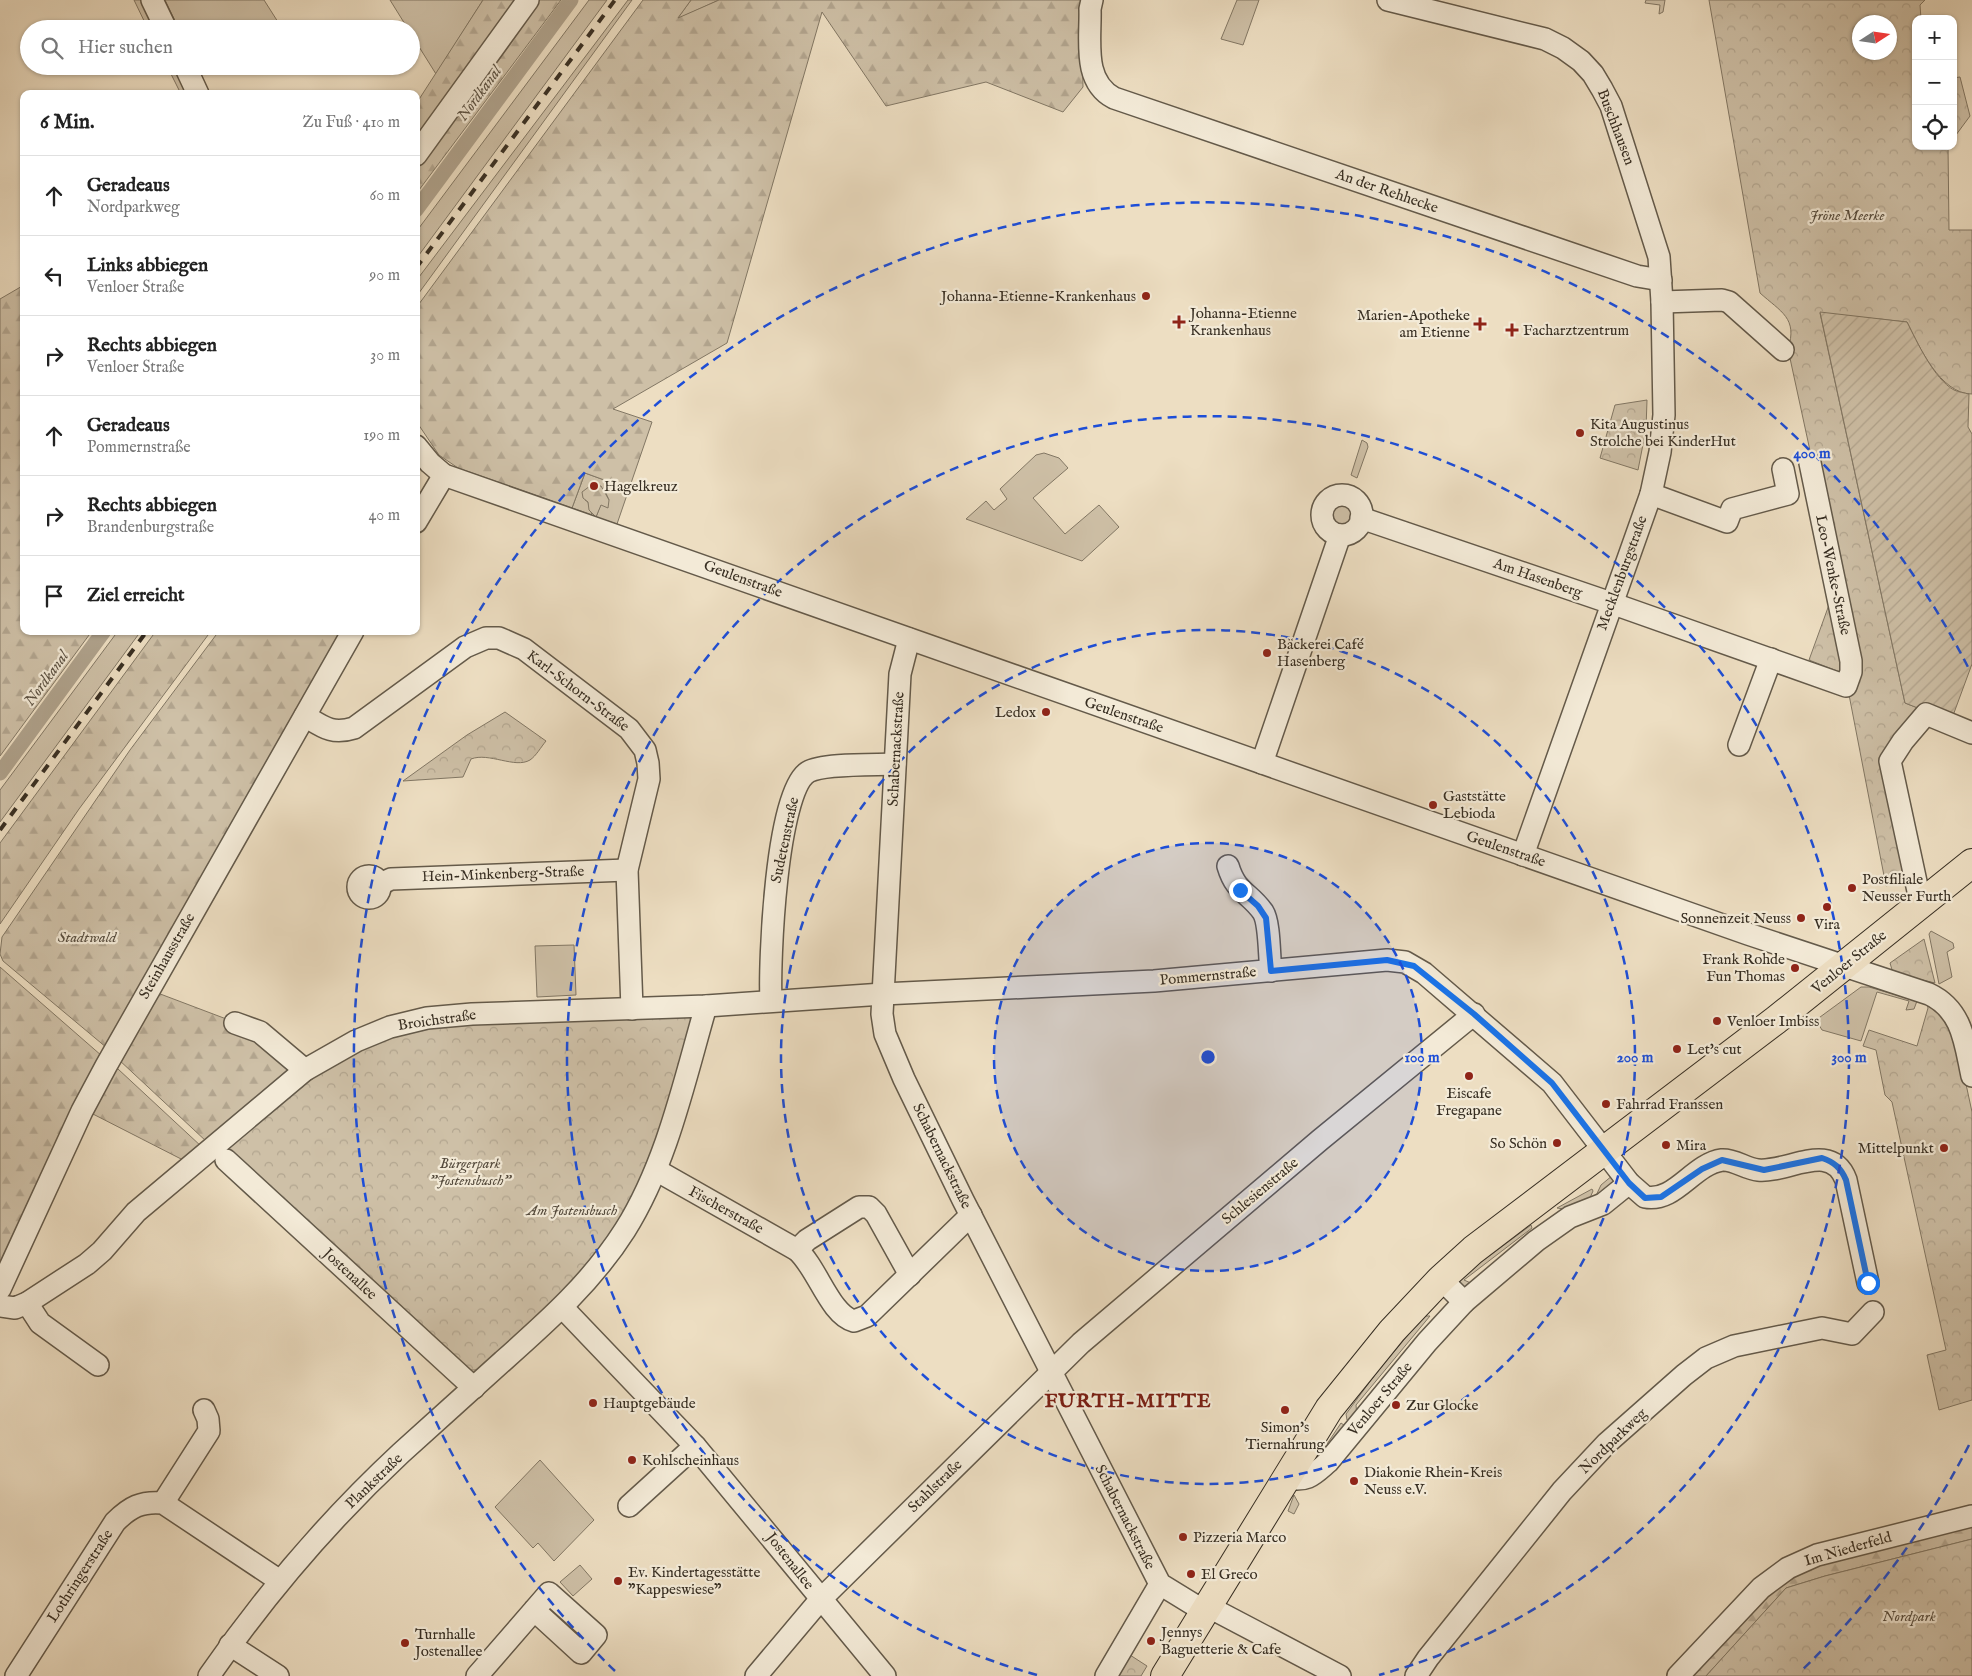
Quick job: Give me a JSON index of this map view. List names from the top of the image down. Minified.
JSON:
{"streets":{"main road":["Venloer Straße"],"street":["Buschhausen","An der Rehhecke","Mecklenburgstraße","Leo-Wenke-Straße","Am Hasenberg","Geulenstraße","Karl-Schorn-Straße","Schabernackstraße","Sudetenstraße","Hein-Minkenberg-Straße","Steinhausstraße","Pommernstraße","Broichstraße","Schlesienstraße","Fischerstraße","Jostenallee","Nordparkweg","Plankstraße","Stahlstraße","Im Niederfeld","Lothringerstraße"]},"crossings":[["Buschhausen","An der Rehhecke"],["Buschhausen","Mecklenburgstraße"],["An der Rehhecke","Mecklenburgstraße"],["Mecklenburgstraße","Am Hasenberg"],["Mecklenburgstraße","Geulenstraße"],["Leo-Wenke-Straße","Am Hasenberg"],["Geulenstraße","Schabernackstraße"],["Geulenstraße","Venloer Straße"],["Karl-Schorn-Straße","Hein-Minkenberg-Straße"],["Karl-Schorn-Straße","Steinhausstraße"],["Karl-Schorn-Straße","Broichstraße"],["Schabernackstraße","Sudetenstraße"],["Schabernackstraße","Venloer Straße"],["Schabernackstraße","Pommernstraße"],["Schabernackstraße","Broichstraße"],["Schabernackstraße","Schlesienstraße"],["Schabernackstraße","Fischerstraße"],["Schabernackstraße","Stahlstraße"],["Sudetenstraße","Broichstraße"],["Venloer Straße","Pommernstraße"],["Pommernstraße","Broichstraße"],["Pommernstraße","Schlesienstraße"],["Schlesienstraße","Stahlstraße"],["Jostenallee","Plankstraße"],["Jostenallee","Stahlstraße"]],"districts":["FURTH-MITTE"],"water":["Nordkanal"],"parks":["Jröne Meerke","Stadtwald","Bürgerpark \"Jostensbusch\"","Am Jostensbusch","Nordpark"],"places":{"other":["Johanna-Etienne-Krankenhaus","Kita Augustinus Strolche bei KinderHut","Hagelkreuz","Bäckerei Café Hasenberg","Ledox","Gaststätte Lebioda","Postfiliale Neusser Furth","Vira","Sonnenzeit Neuss","Frank Rohde Fun Thomas","Venloer Imbiss","Let's cut","Eiscafe Fregapane","Fahrrad Franssen","So Schön","Mira","Mittelpunkt","Hauptgebäude","Zur Glocke","Simon's Tiernahrung","Kohlscheinhaus","Diakonie Rhein-Kreis Neuss e.V.","Pizzeria Marco","El Greco","Ev. Kindertagesstätte \"Kappeswiese\"","Jennys Baguetterie & Cafe","Turnhalle Jostenallee"],"health":["Johanna-Etienne Krankenhaus","Marien-Apotheke am Etienne","Facharztzentrum"]},"north":"right","page":{"map_buttons":["+","−"],"search":"Hier suchen","heading":["6 Min.","Zu Fuß · 410 m"],"list":[["Geradeaus","Nordparkweg","60 m"],["Links abbiegen","Venloer Straße","90 m"],["Rechts abbiegen","Venloer Straße","30 m"],["Geradeaus","Pommernstraße","190 m"],["Rechts abbiegen","Brandenburgstraße","40 m"],"Ziel erreicht"]},"rings":["400 m","100 m","200 m","300 m"]}
